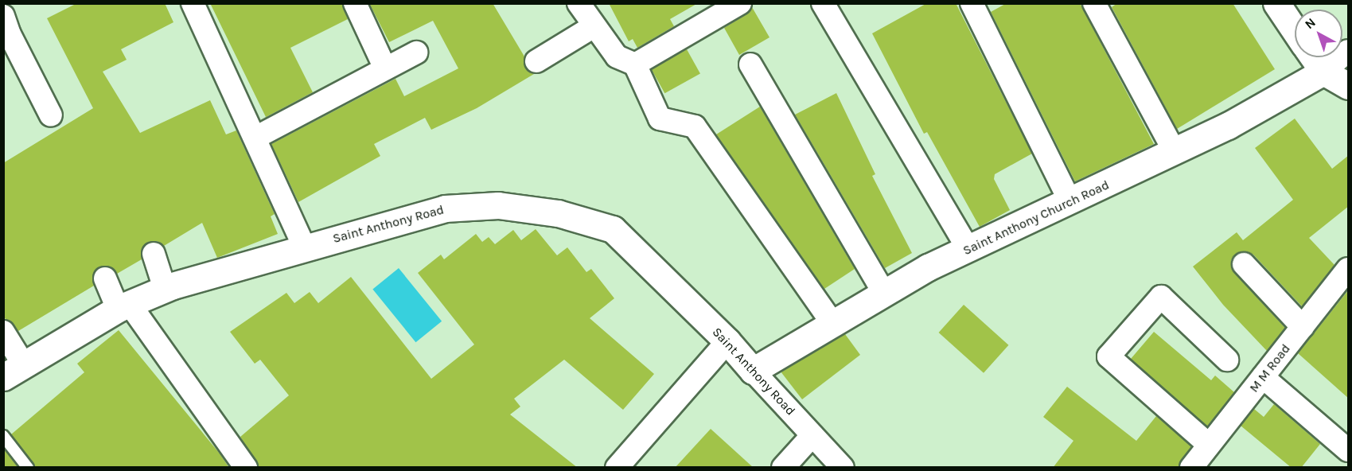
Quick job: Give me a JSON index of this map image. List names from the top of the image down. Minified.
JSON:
{"streets":{"street":["Saint Anthony Church Road","Saint Anthony Road","M M Road"]},"crossings":[["Saint Anthony Church Road","Saint Anthony Road"]],"north":"top left"}
